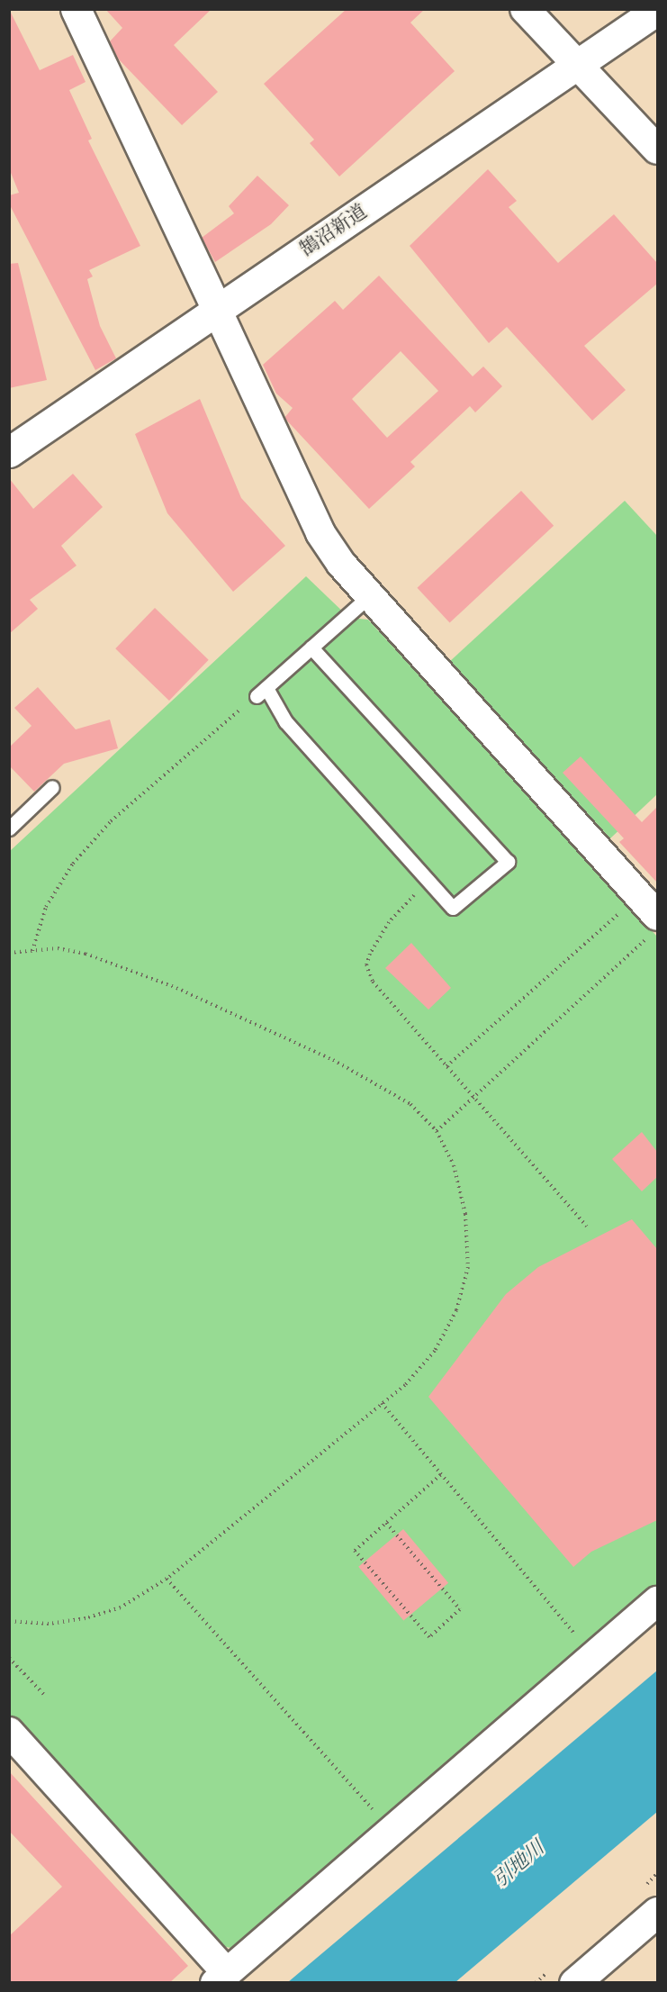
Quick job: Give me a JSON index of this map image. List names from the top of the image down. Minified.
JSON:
{"streets":{"street":["鵠沼新道"]},"water":["引地川"]}
